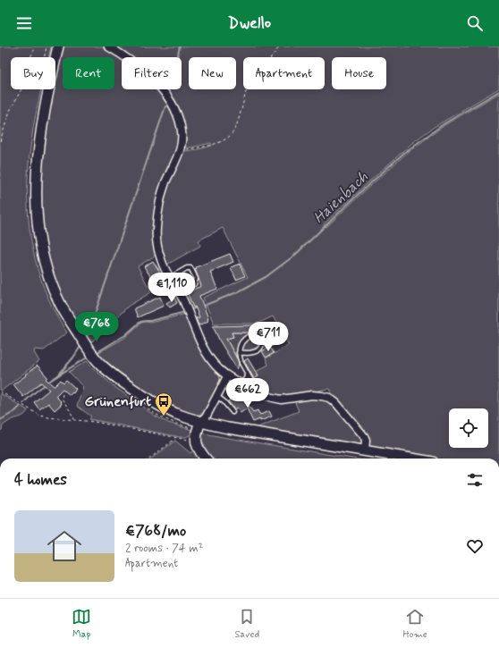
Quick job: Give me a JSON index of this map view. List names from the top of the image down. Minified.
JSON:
{"water":["Haienbach"],"places":{"bus stop":["Grünenfurt"]},"page":{"header":"Dwello","chip":["Buy","Rent","Filters","New","Apartment","House"],"price":["€1,110","€768","€711","€662"],"heading":"4 homes","list":[{"name":"€768/mo","note":"2 rooms · 74 m² · Apartment"}],"tabs":["Map","Saved","Home"]}}
